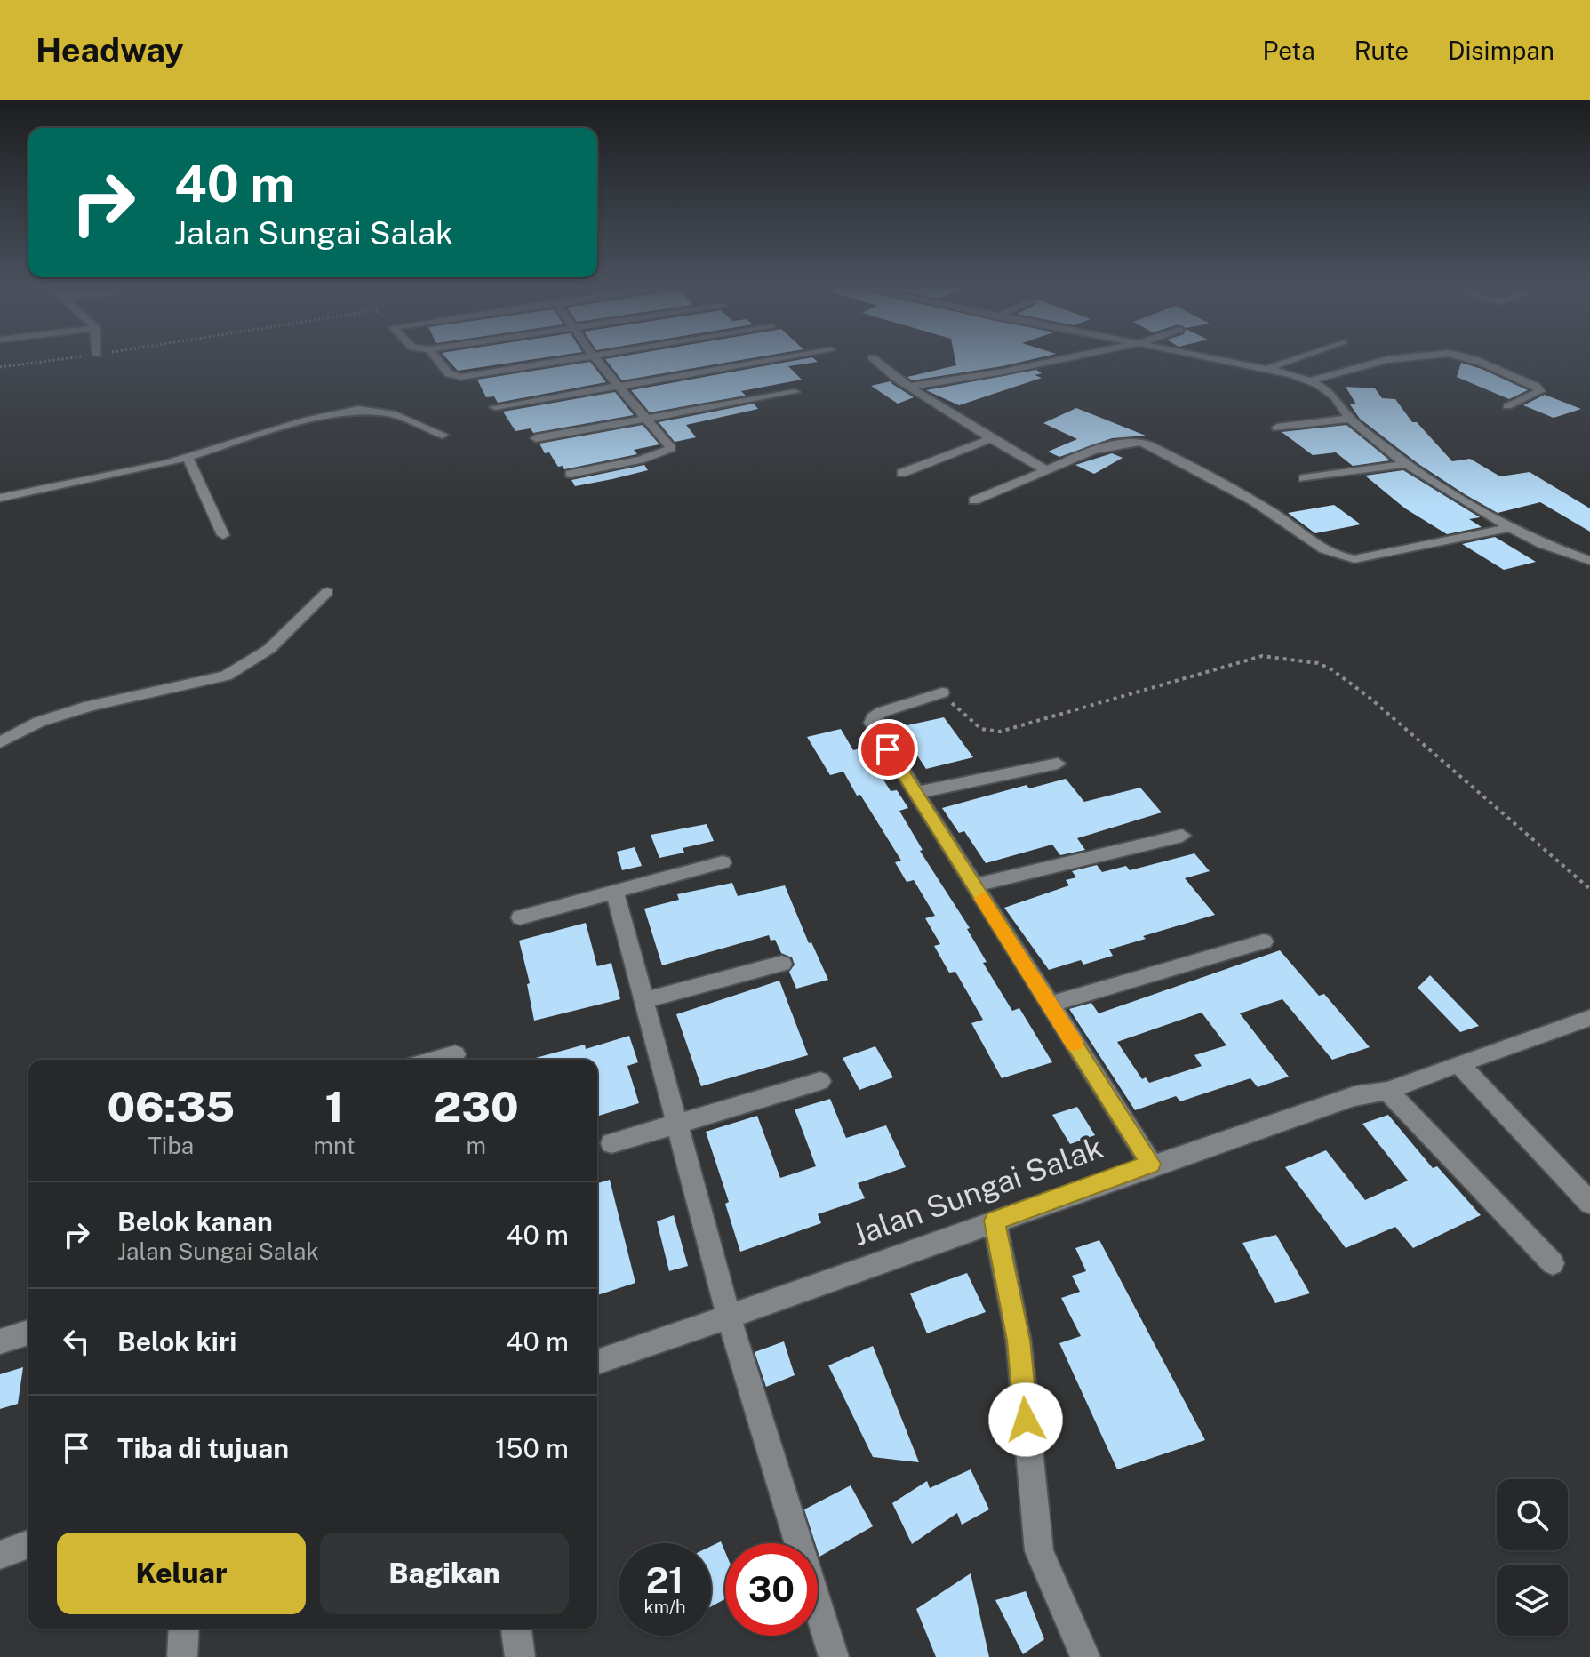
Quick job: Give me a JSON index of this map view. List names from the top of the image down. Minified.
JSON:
{"streets":{"street":["Jalan Sungai Salak"]},"page":{"header":"Headway","nav":["Peta","Rute","Disimpan"],"turn":["40 m","Jalan Sungai Salak"],"eta":["06:35","Tiba","1","mnt","230","m"],"list":[{"name":"Belok kanan","note":"Jalan Sungai Salak","value":"40 m"},{"name":"Belok kiri","value":"40 m"},{"name":"Tiba di tujuan","value":"150 m"}],"buttons":["Keluar","Bagikan"],"speed":"21 km/h","limit":"30"}}
